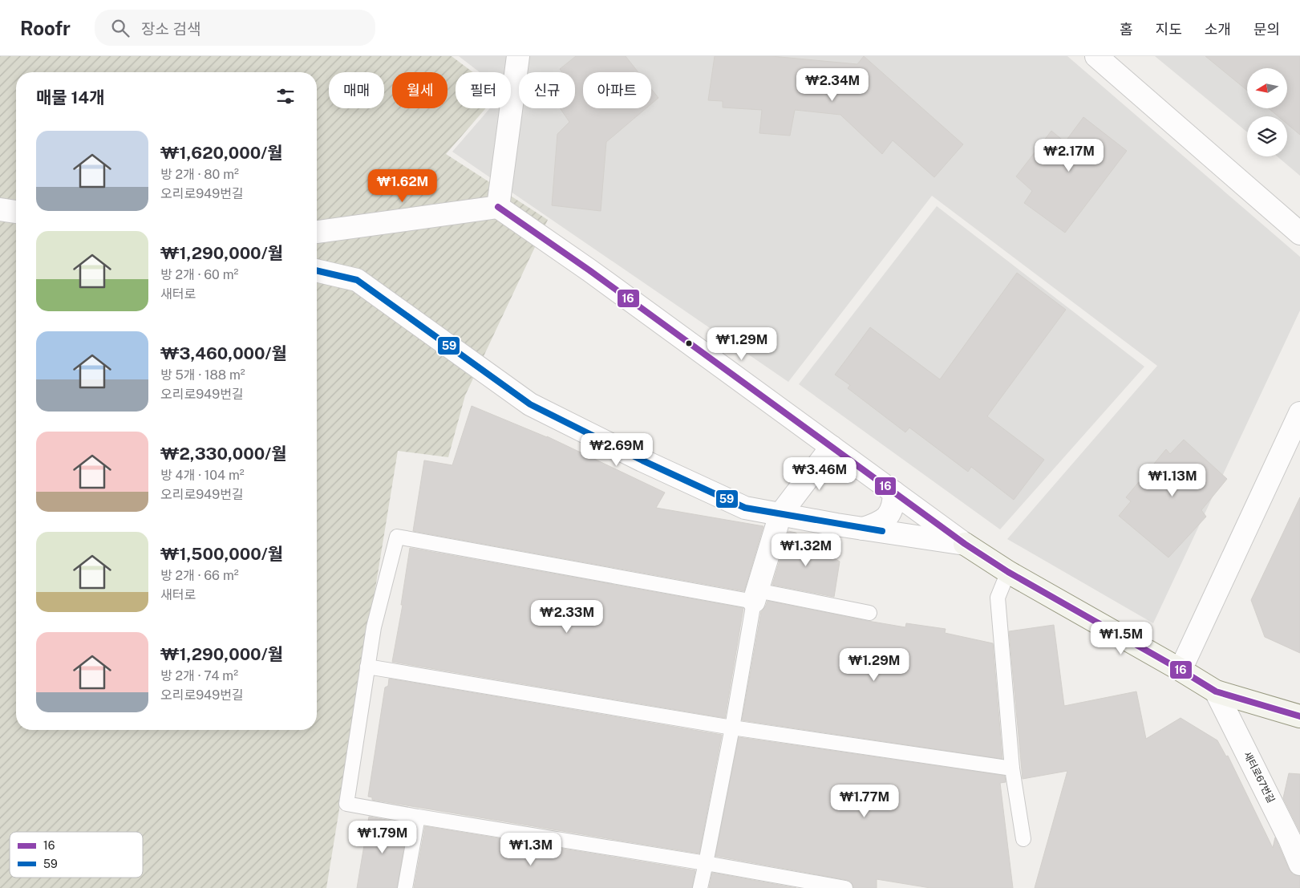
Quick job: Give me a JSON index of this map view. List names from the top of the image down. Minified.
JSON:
{"streets":{"street":["새터로67번길"]},"lines":["transit line 16","transit line 59"],"legend":["16","59"],"north":"left","page":{"header":"Roofr","search":"장소 검색","nav":["홈","지도","소개","문의"],"price":["₩2.34M","₩2.17M","₩1.62M","₩1.29M","₩2.69M","₩3.46M","₩1.13M","₩1.32M","₩2.33M","₩1.5M","₩1.29M","₩1.77M","₩1.79M","₩1.3M"],"chip":["매매","월세","필터","신규","아파트"],"heading":"매물 14개","list":[{"name":"₩1,620,000/월","note":"방 2개 · 80 m² · 오리로949번길"},{"name":"₩1,290,000/월","note":"방 2개 · 60 m² · 새터로"},{"name":"₩3,460,000/월","note":"방 5개 · 188 m² · 오리로949번길"},{"name":"₩2,330,000/월","note":"방 4개 · 104 m² · 오리로949번길"},{"name":"₩1,500,000/월","note":"방 2개 · 66 m² · 새터로"},{"name":"₩1,290,000/월","note":"방 2개 · 74 m² · 오리로949번길"}]}}
